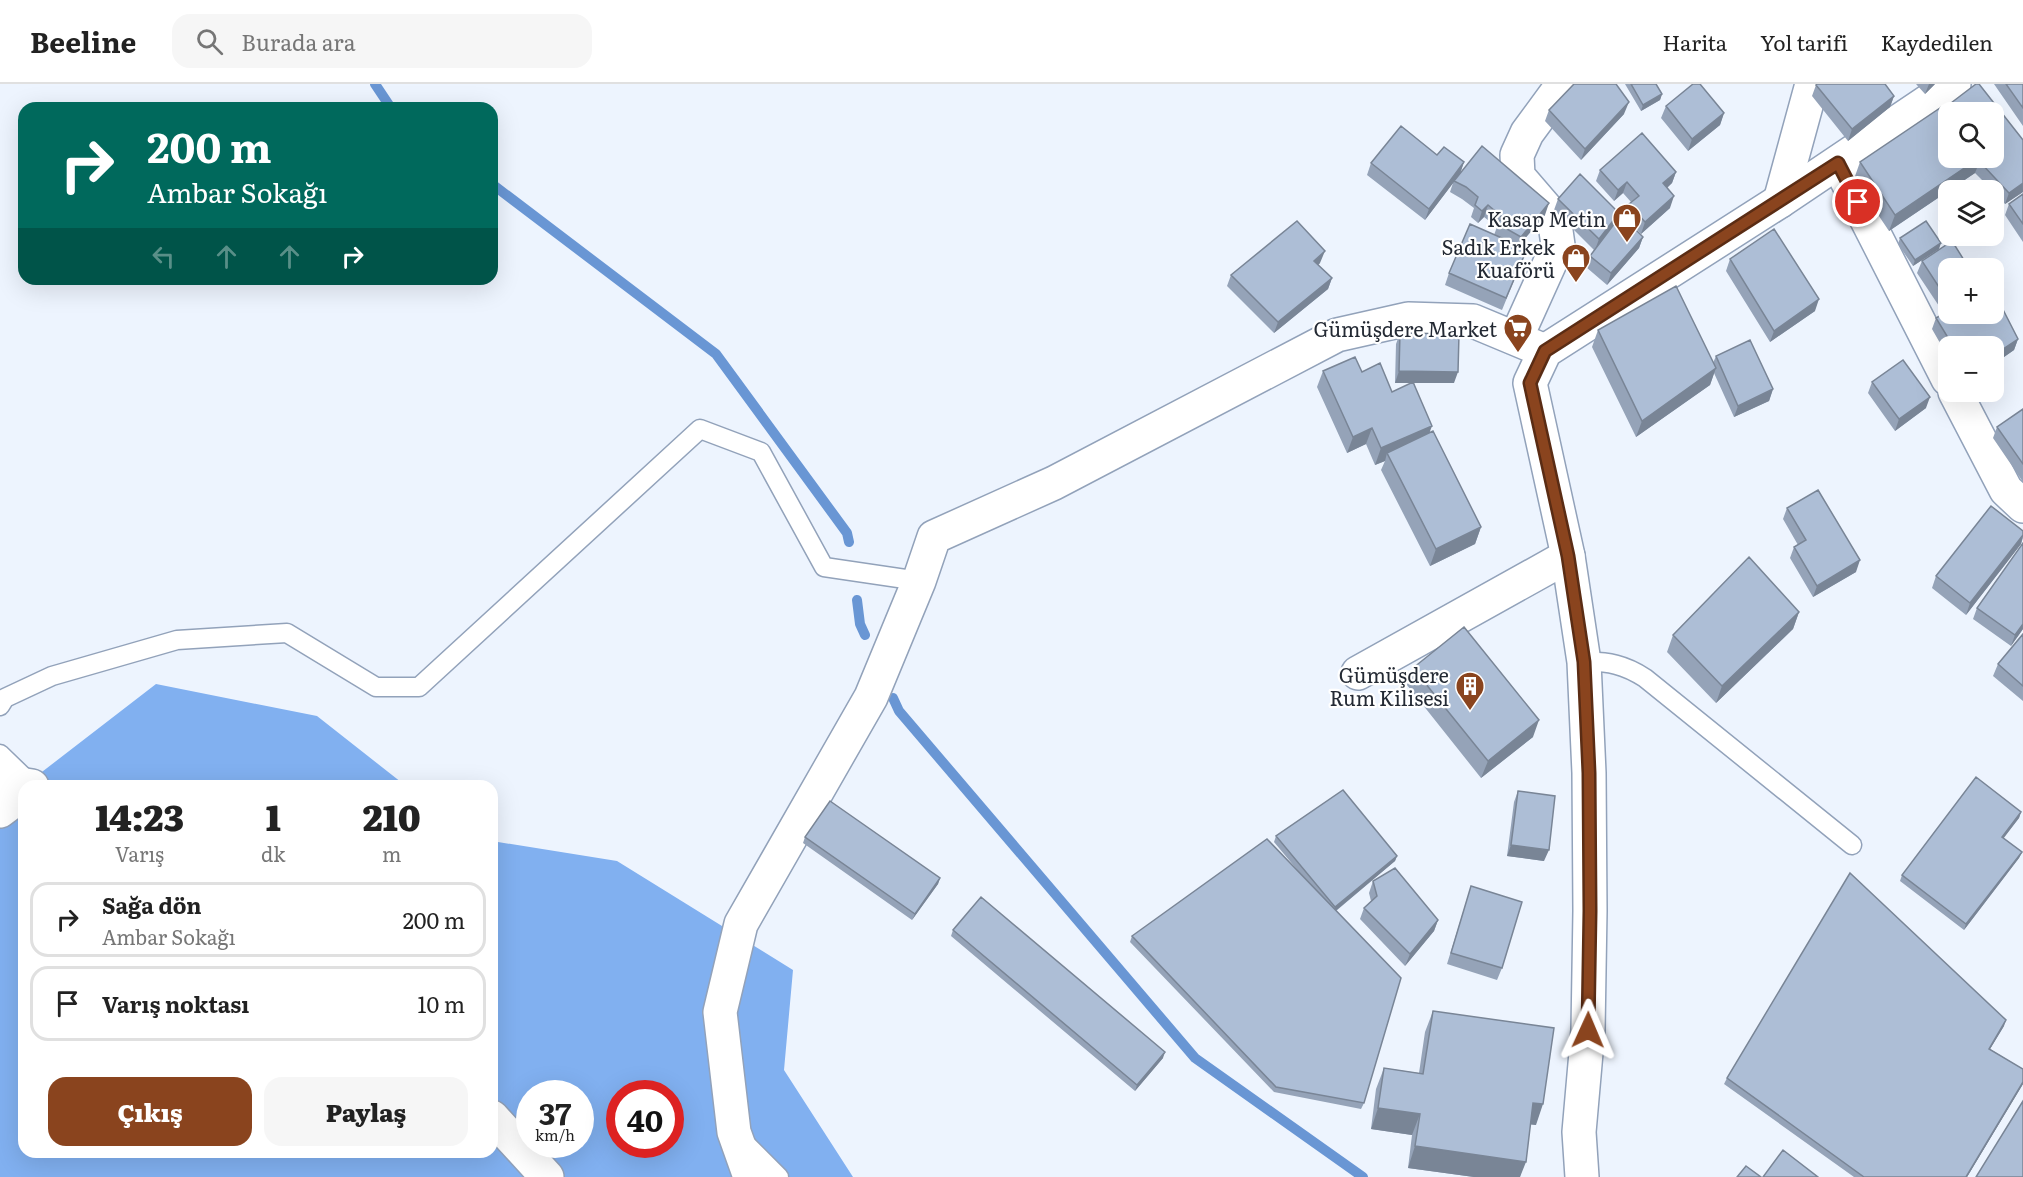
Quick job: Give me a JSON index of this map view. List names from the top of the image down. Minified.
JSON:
{"places":{"shop":["Kasap Metin","Sadık Erkek Kuaförü"],"supermarket":["Gümüşdere Market"],"building":["Gümüşdere Rum Kilisesi"]},"page":{"header":"Beeline","search":"Burada ara","nav":["Harita","Yol tarifi","Kaydedilen"],"map_buttons":["+","−"],"turn":["200 m","Ambar Sokağı"],"eta":["14:23","Varış","1","dk","210","m"],"list":[{"name":"Sağa dön","note":"Ambar Sokağı","value":"200 m"},{"name":"Varış noktası","value":"10 m"}],"buttons":["Çıkış","Paylaş"],"speed":"37 km/h","limit":"40"}}
